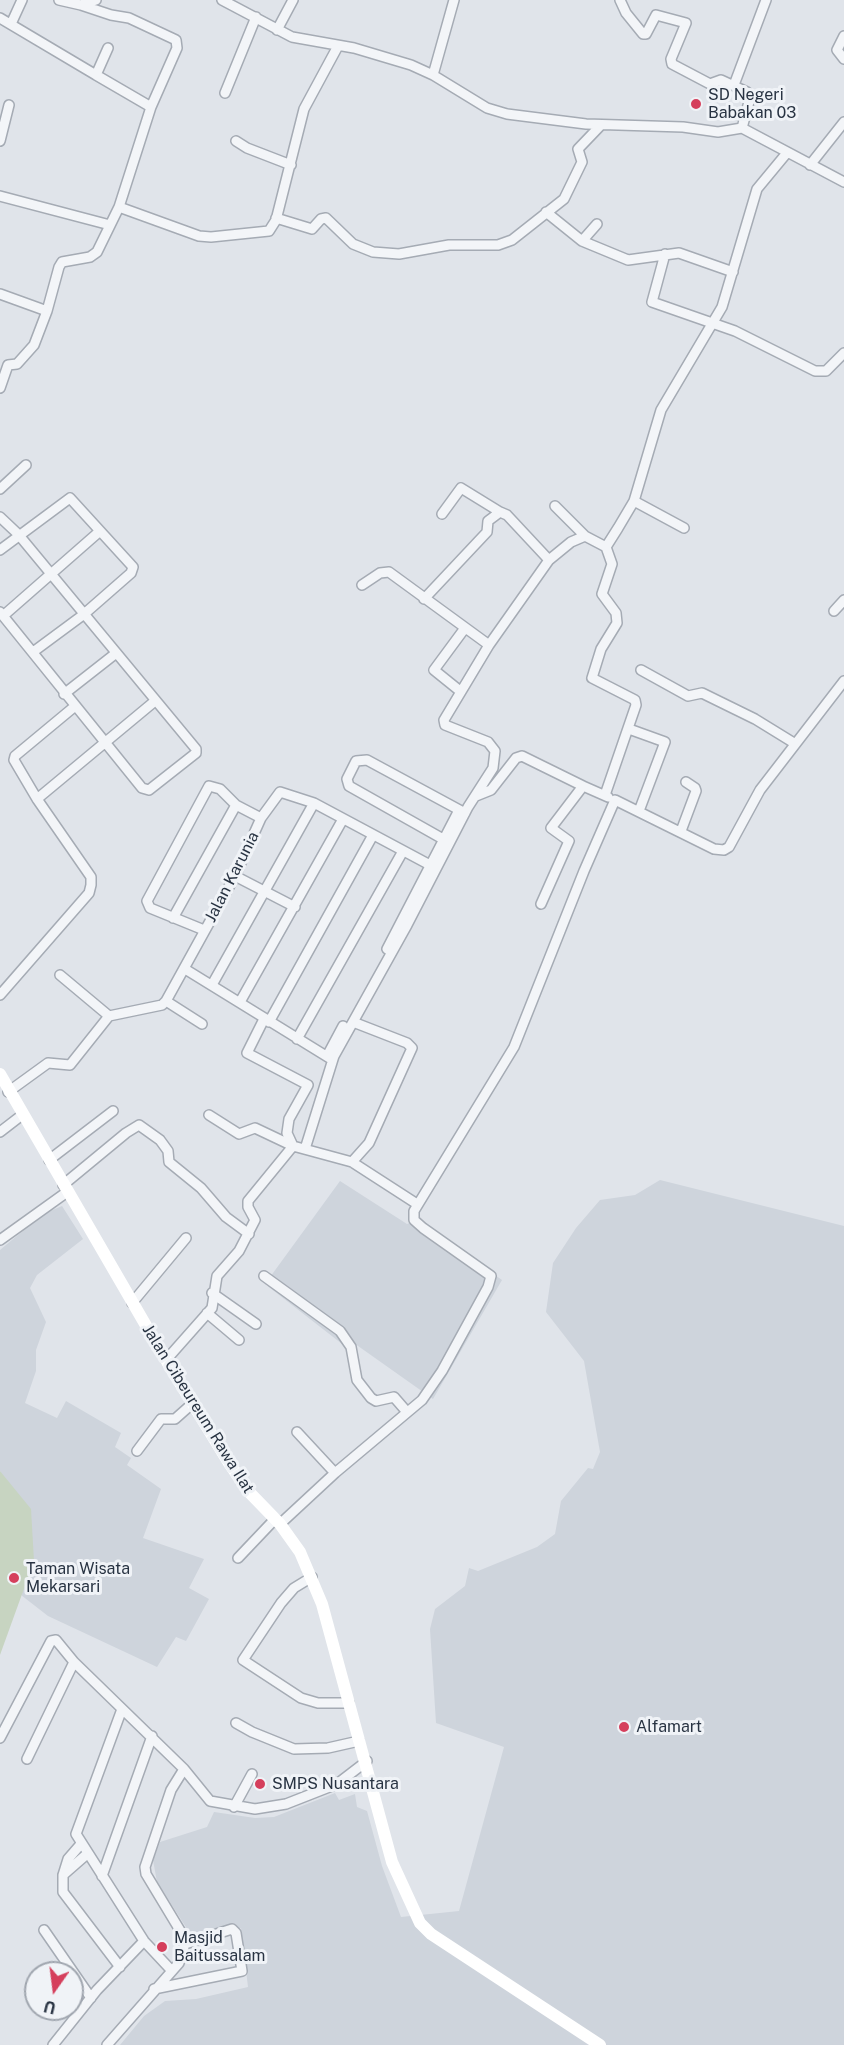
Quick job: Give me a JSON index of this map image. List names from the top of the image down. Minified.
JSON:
{"streets":{"street":["Jalan Karunia","Jalan Cibeureum Rawa Ilat"]},"places":["SD Negeri Babakan 03","Taman Wisata Mekarsari","Alfamart","SMPS Nusantara","Masjid Baitussalam"],"north":"bottom"}
